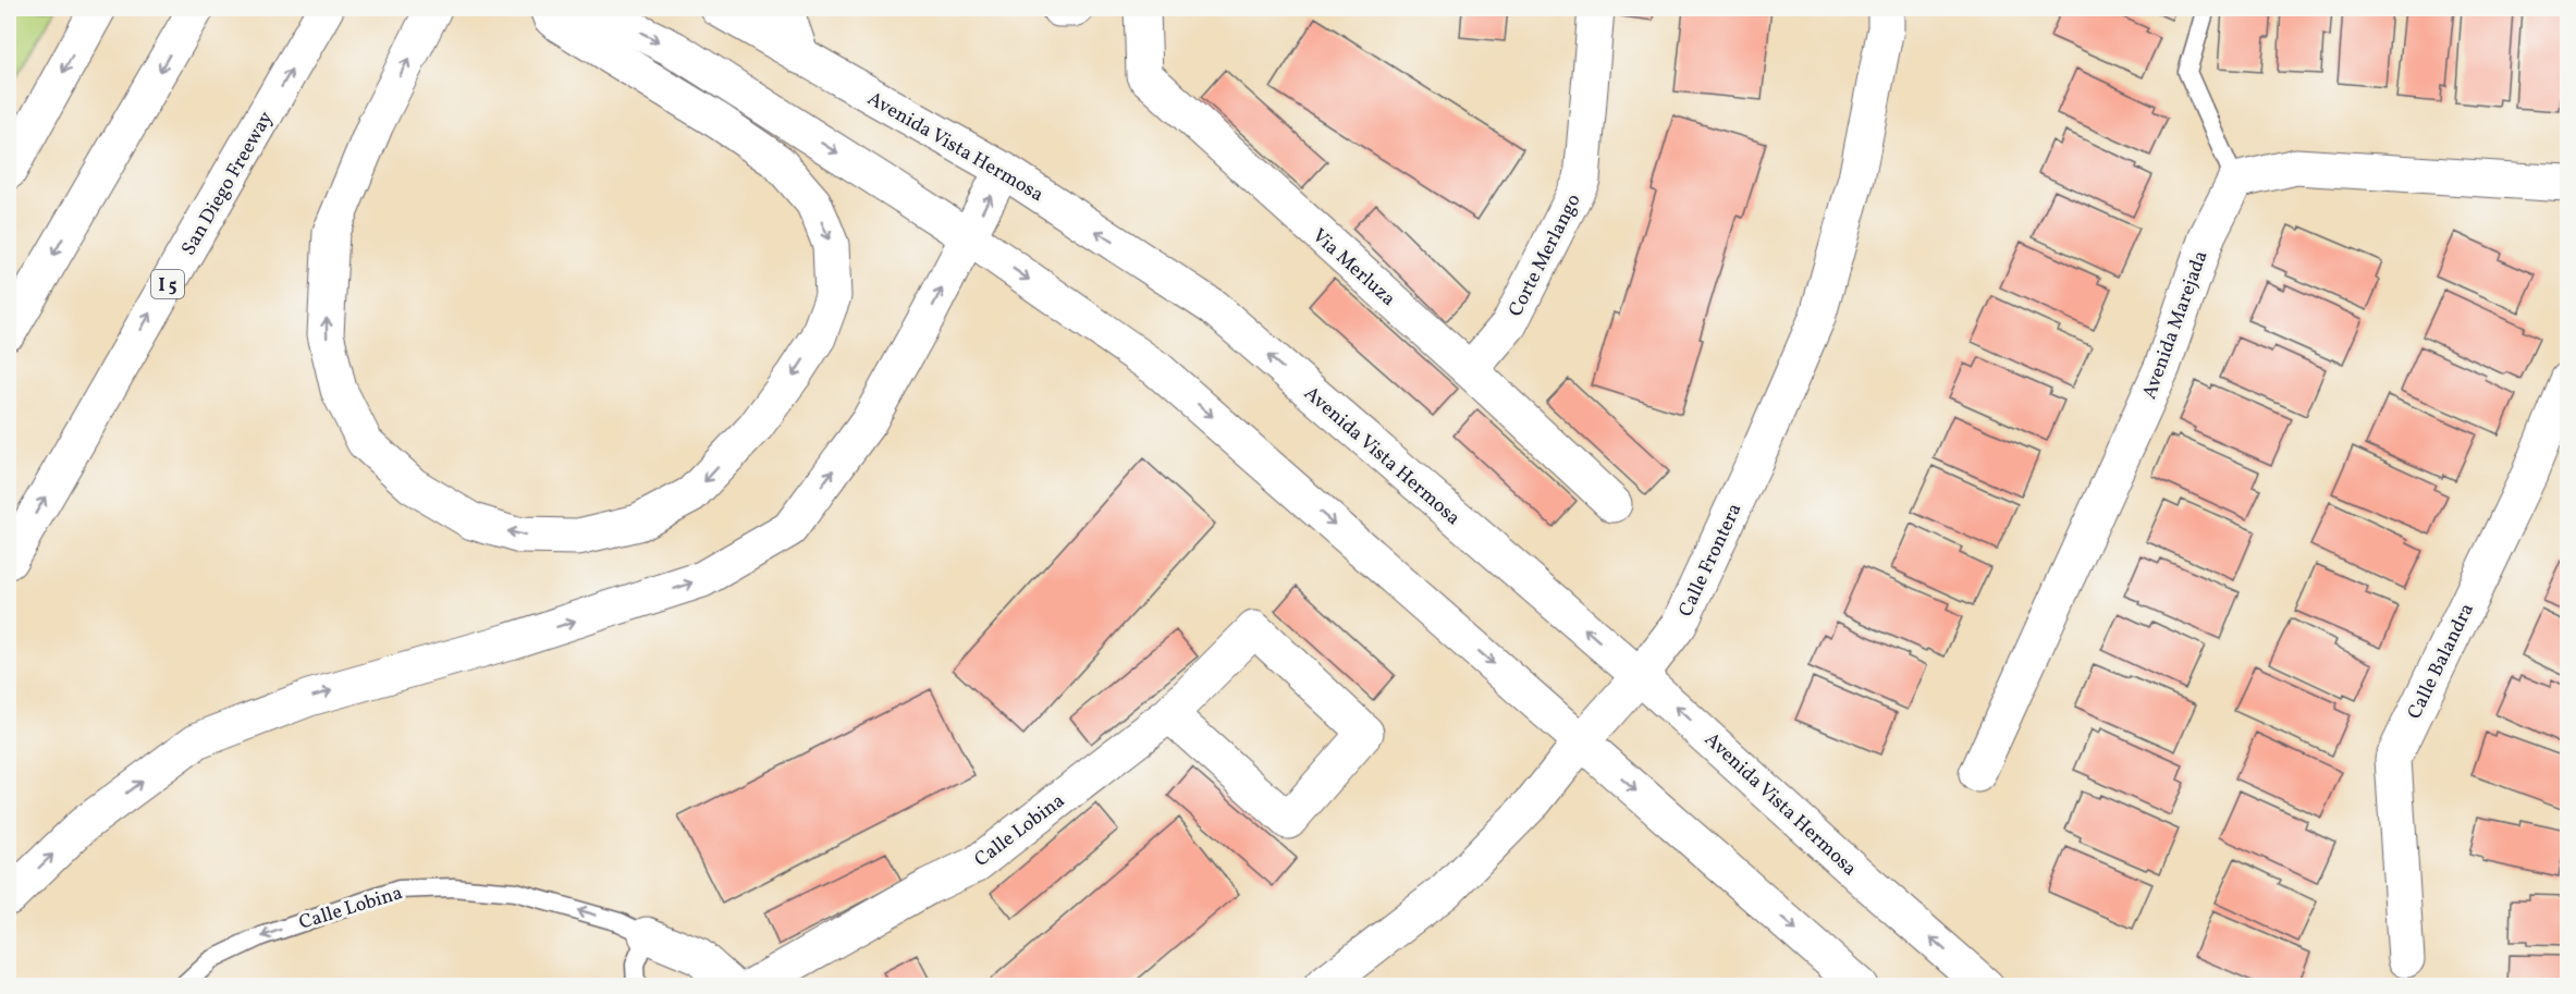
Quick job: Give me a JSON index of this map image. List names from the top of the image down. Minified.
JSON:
{"streets":{"main road":["Avenida Vista Hermosa","San Diego Freeway","Corte Merlango","Via Merluza","I 5","Avenida Marejada","Calle Frontera","Calle Balandra","Calle Lobina"]},"crossings":[["Avenida Vista Hermosa","Calle Frontera"],["Corte Merlango","Via Merluza"]]}
